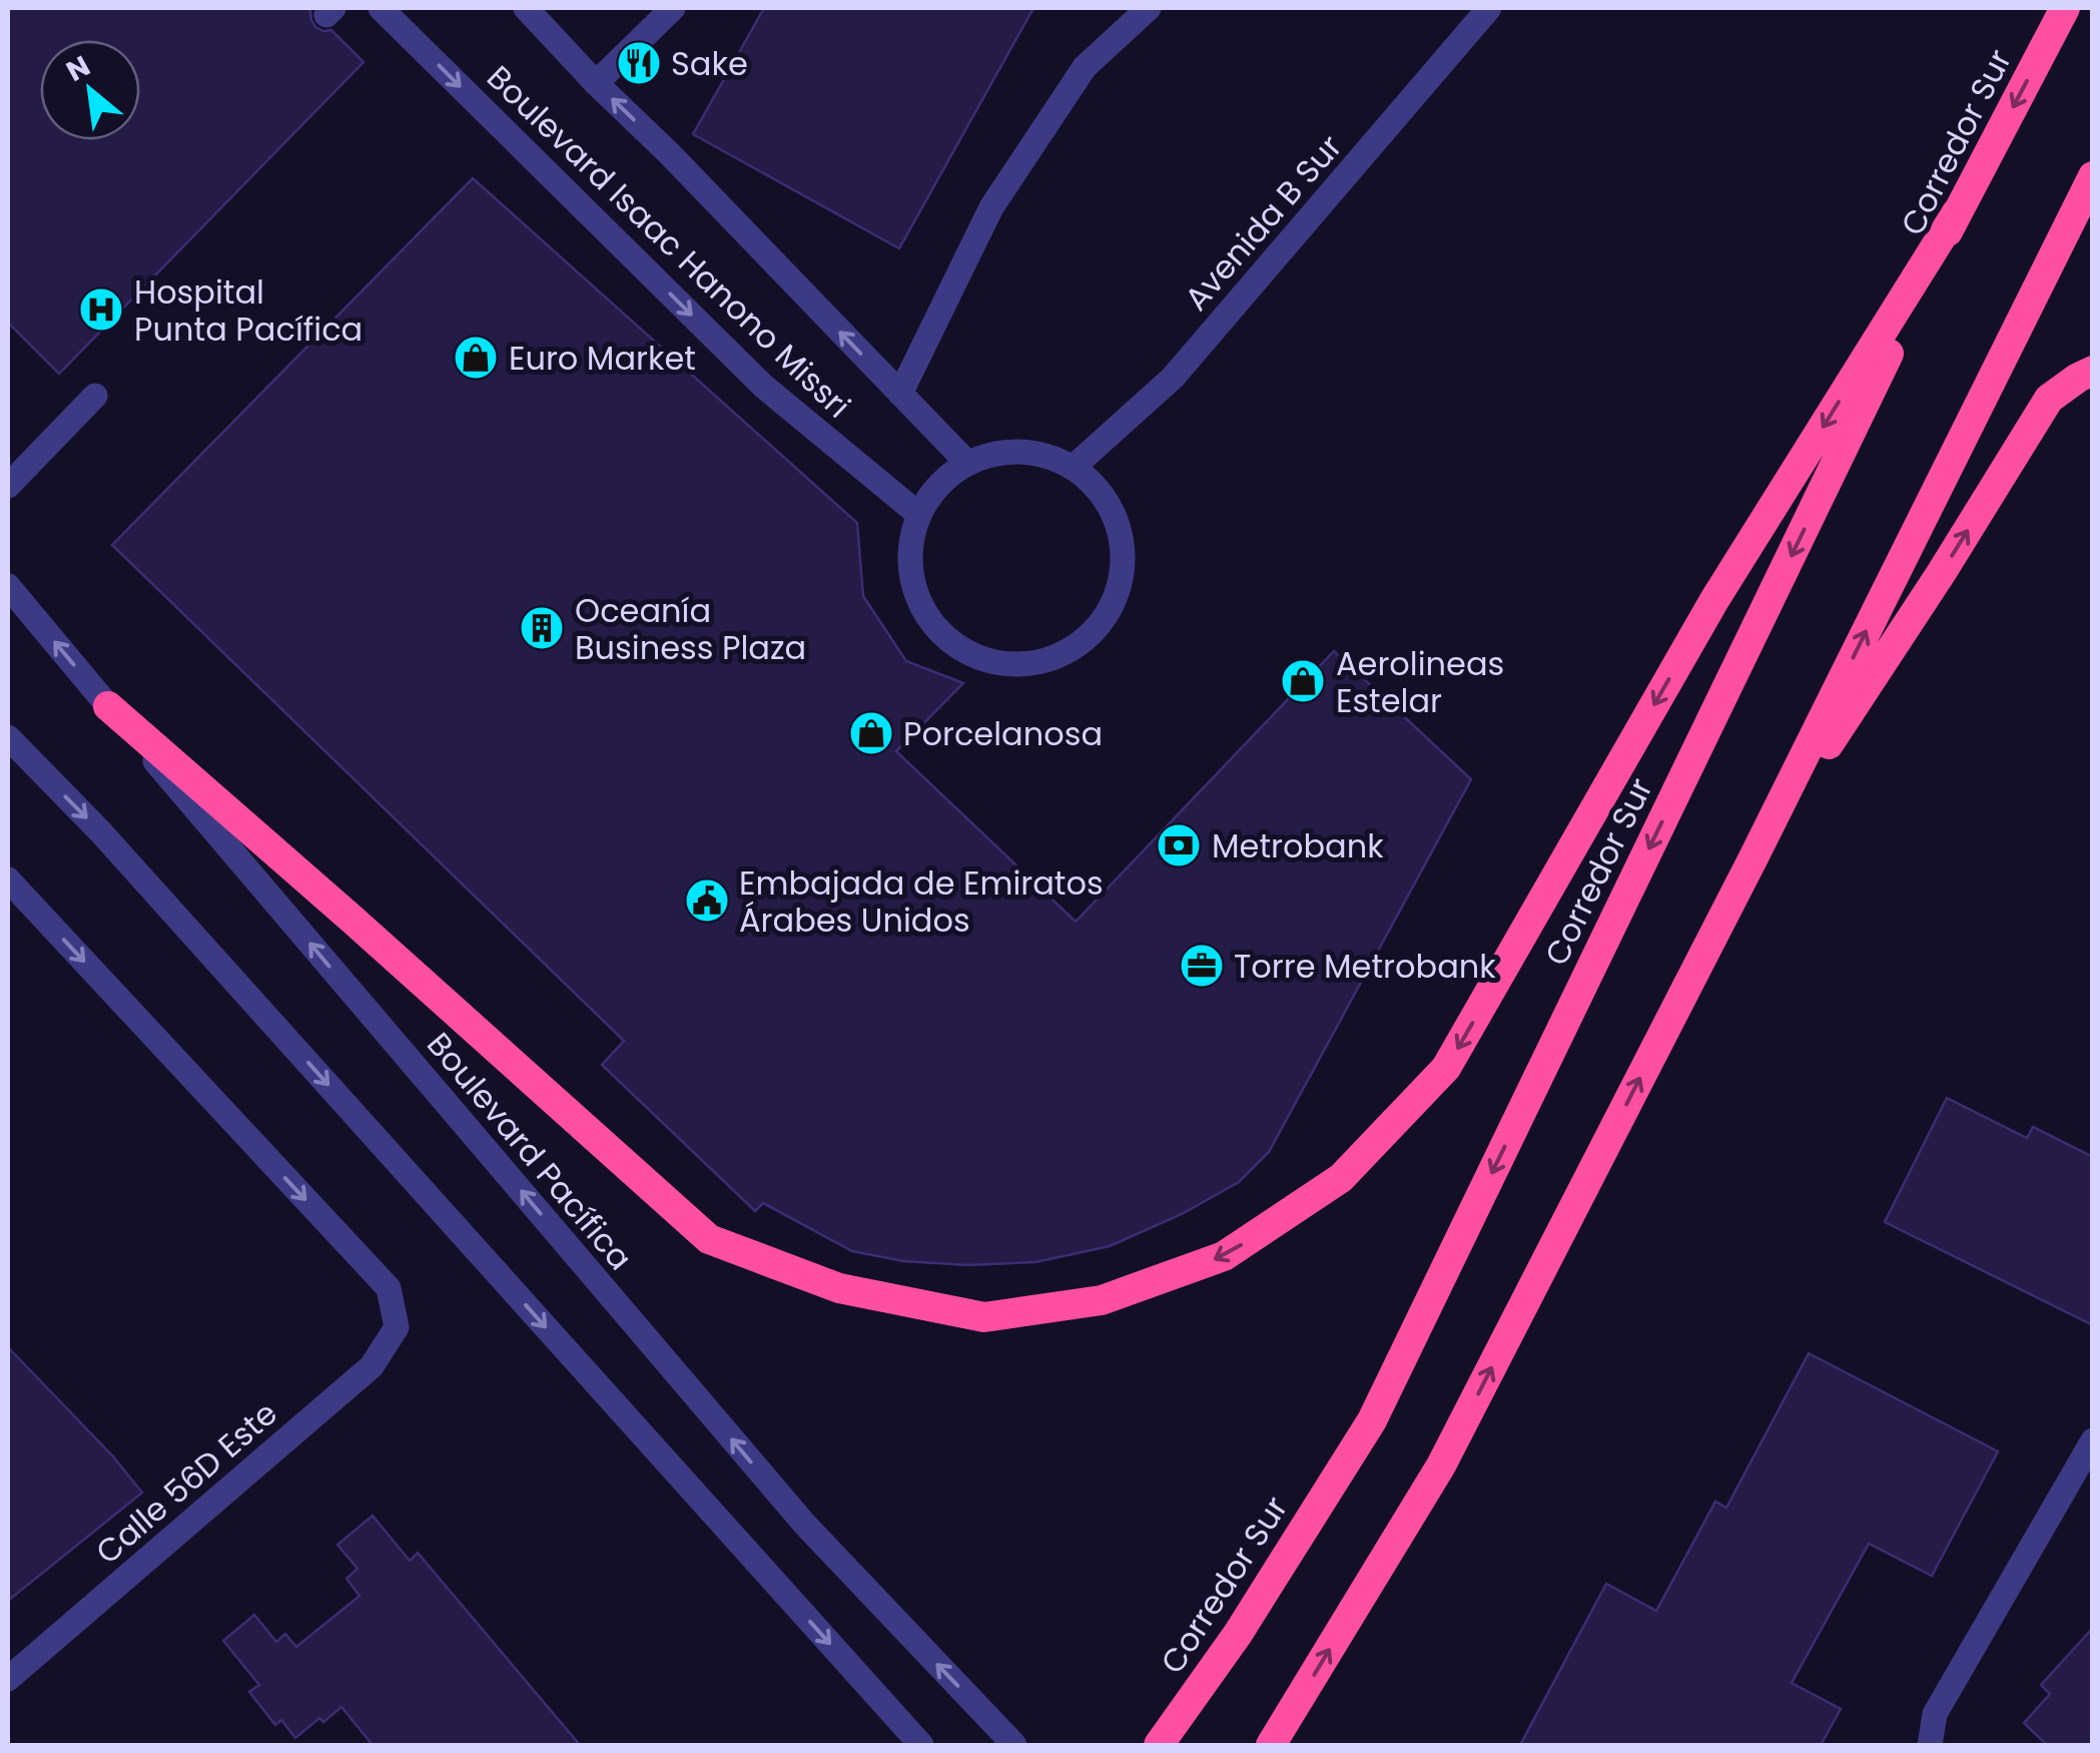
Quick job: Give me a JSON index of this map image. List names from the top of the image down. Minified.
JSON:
{"streets":{"highway":["Corredor Sur"],"street":["Avenida B Sur","Boulevard Isaac Hanono Missri","Boulevard Pacífica","Calle 56D Este"]},"crossings":[["Avenida B Sur","Boulevard Isaac Hanono Missri"]],"places":{"restaurant":["Sake"],"hospital":["Hospital Punta Pacífica"],"shop":["Euro Market","Aerolineas Estelar","Porcelanosa"],"building":["Oceanía Business Plaza"],"bank":["Metrobank"],"public building":["Embajada de Emiratos Árabes Unidos"],"office":["Torre Metrobank"]},"north":"top left"}
